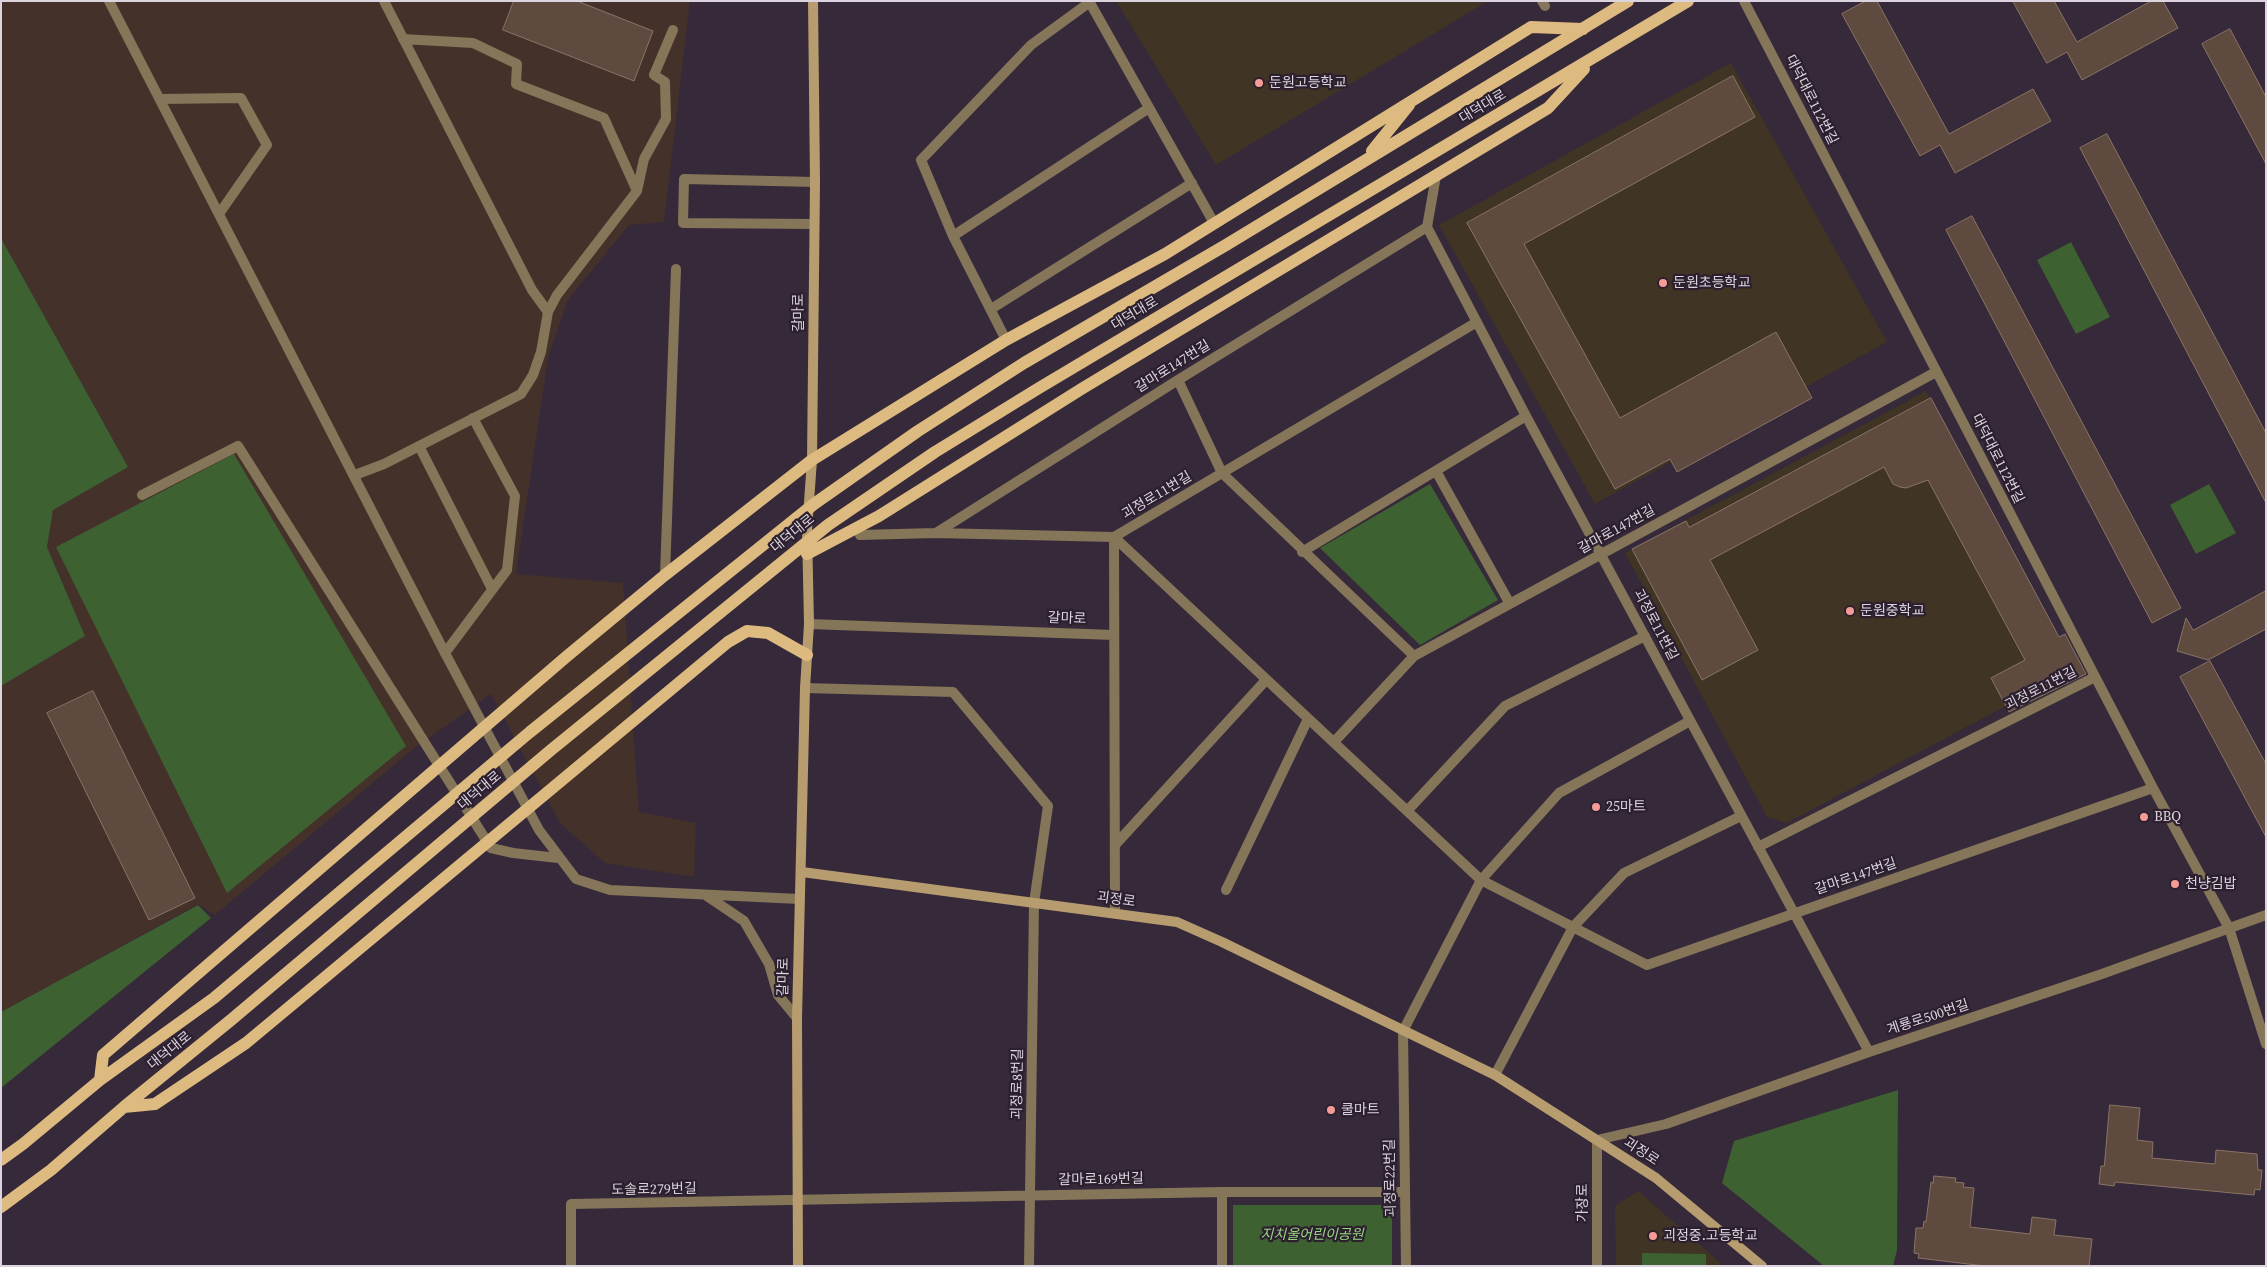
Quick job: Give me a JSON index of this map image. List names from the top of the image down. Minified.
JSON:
{"streets":{"main road":["대덕대로","갈마로","괴정로"],"street":["대덕대로112번길","갈마로147번길","괴정로11번길","계룡로500번길","괴정로8번길","괴정로22번길","갈마로169번길","도솔로279번길","가장로"]},"crossings":[["대덕대로112번길","갈마로147번길"],["대덕대로112번길","괴정로11번길"],["대덕대로112번길","계룡로500번길"],["갈마로","괴정로11번길"],["갈마로","괴정로"],["갈마로","갈마로169번길"],["갈마로","도솔로279번길"],["갈마로147번길","괴정로11번길"],["괴정로11번길","괴정로"],["괴정로11번길","계룡로500번길"],["괴정로","계룡로500번길"],["괴정로","괴정로8번길"],["괴정로","괴정로22번길"],["괴정로","가장로"],["계룡로500번길","가장로"],["괴정로8번길","갈마로169번길"],["괴정로22번길","갈마로169번길"],["갈마로169번길","도솔로279번길"]],"parks":["지치울어린이공원"],"places":["둔원고등학교","둔원초등학교","둔원중학교","25마트","BBQ","천냥김밥","쿨마트","괴정중.고등학교"]}
